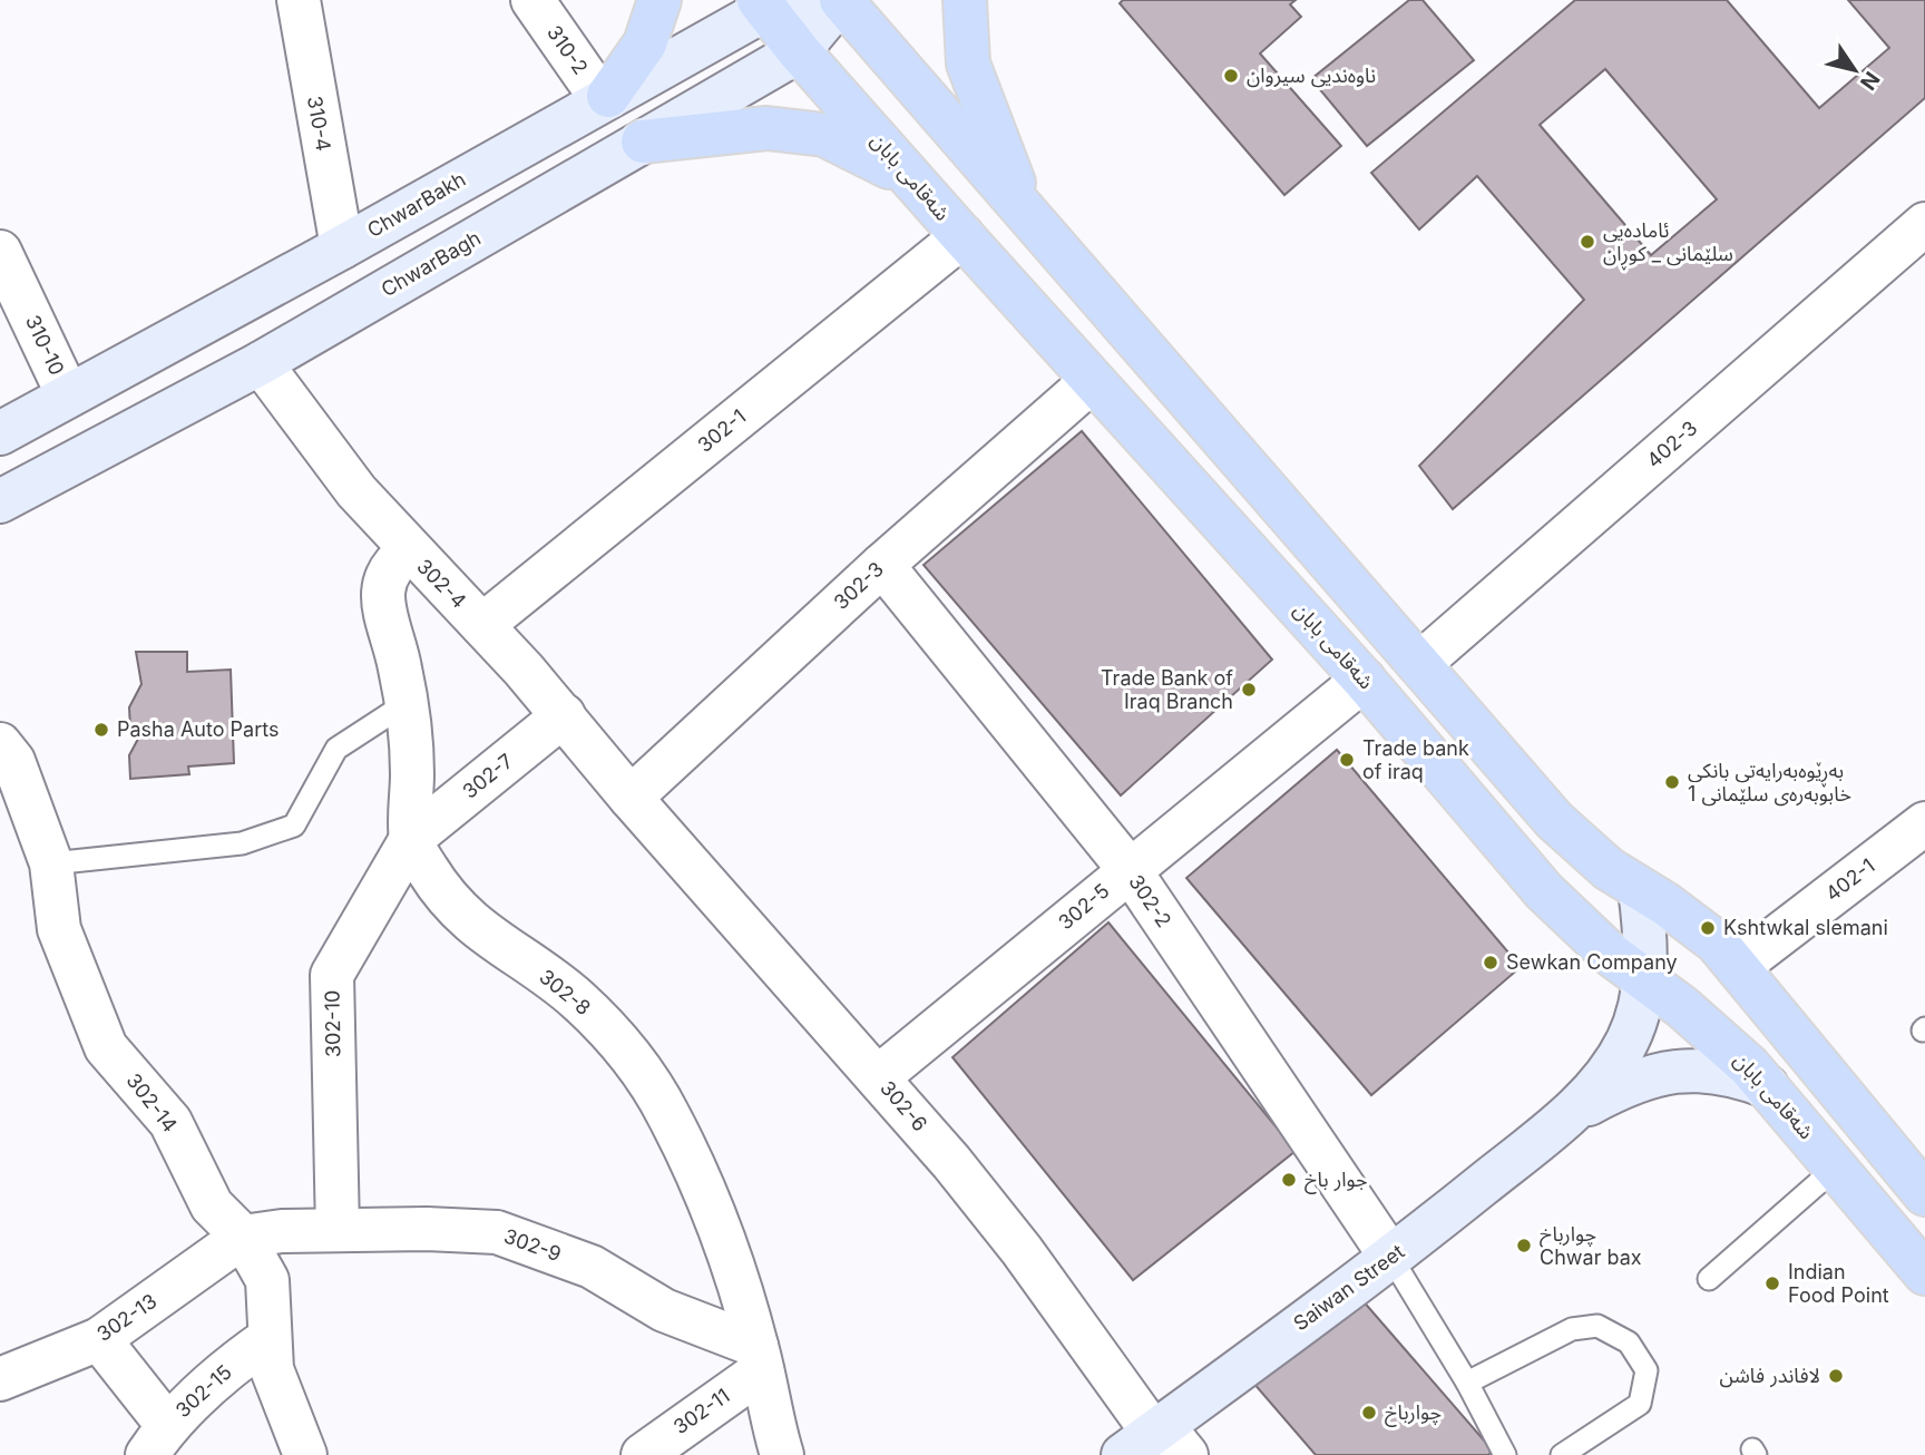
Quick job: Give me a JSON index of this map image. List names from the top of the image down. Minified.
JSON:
{"streets":{"main road":["شەقامی بابان","ChwarBakh","ChwarBagh","Saiwan Street"],"street":["310-2","310-4","310-10","302-1","402-3","302-4","302-3","302-7","402-1","302-2","302-5","302-8","302-10","302-14","302-6","302-9","302-13","302-15","302-11"]},"crossings":[["310-2","ChwarBakh"],["310-4","ChwarBakh"],["شەقامی بابان","ChwarBakh"],["شەقامی بابان","ChwarBagh"],["شەقامی بابان","302-1"],["شەقامی بابان","302-3"],["شەقامی بابان","302-5"],["شەقامی بابان","Saiwan Street"],["ChwarBakh","ChwarBagh"],["ChwarBakh","310-10"],["ChwarBagh","302-4"],["302-1","302-4"],["302-4","302-3"],["302-4","302-7"],["302-4","302-8"],["302-4","302-6"],["302-3","302-2"],["302-3","302-6"],["302-7","302-8"],["302-7","302-10"],["302-2","302-5"],["302-2","Saiwan Street"],["302-5","302-6"],["302-8","302-10"],["302-8","302-9"],["302-8","302-11"],["302-10","302-9"],["302-14","302-9"],["302-14","302-13"],["302-14","302-15"],["302-6","Saiwan Street"],["302-9","302-13"],["302-9","302-11"]],"places":["ناوەندیی سیروان","ئامادەیی سلێمانی _ کوڕان","Trade Bank of Iraq Branch","Pasha Auto Parts","Trade bank of iraq","بەڕێوەبەرایەتی بانکی خابوبەرەی سلێمانی 1","Kshtwkal slemani","Sewkan Company","جوار باخ","چوارباخ Chwar bax","Indian Food Point","لافاندر فاشن","چوارباخ"],"north":"bottom right"}
